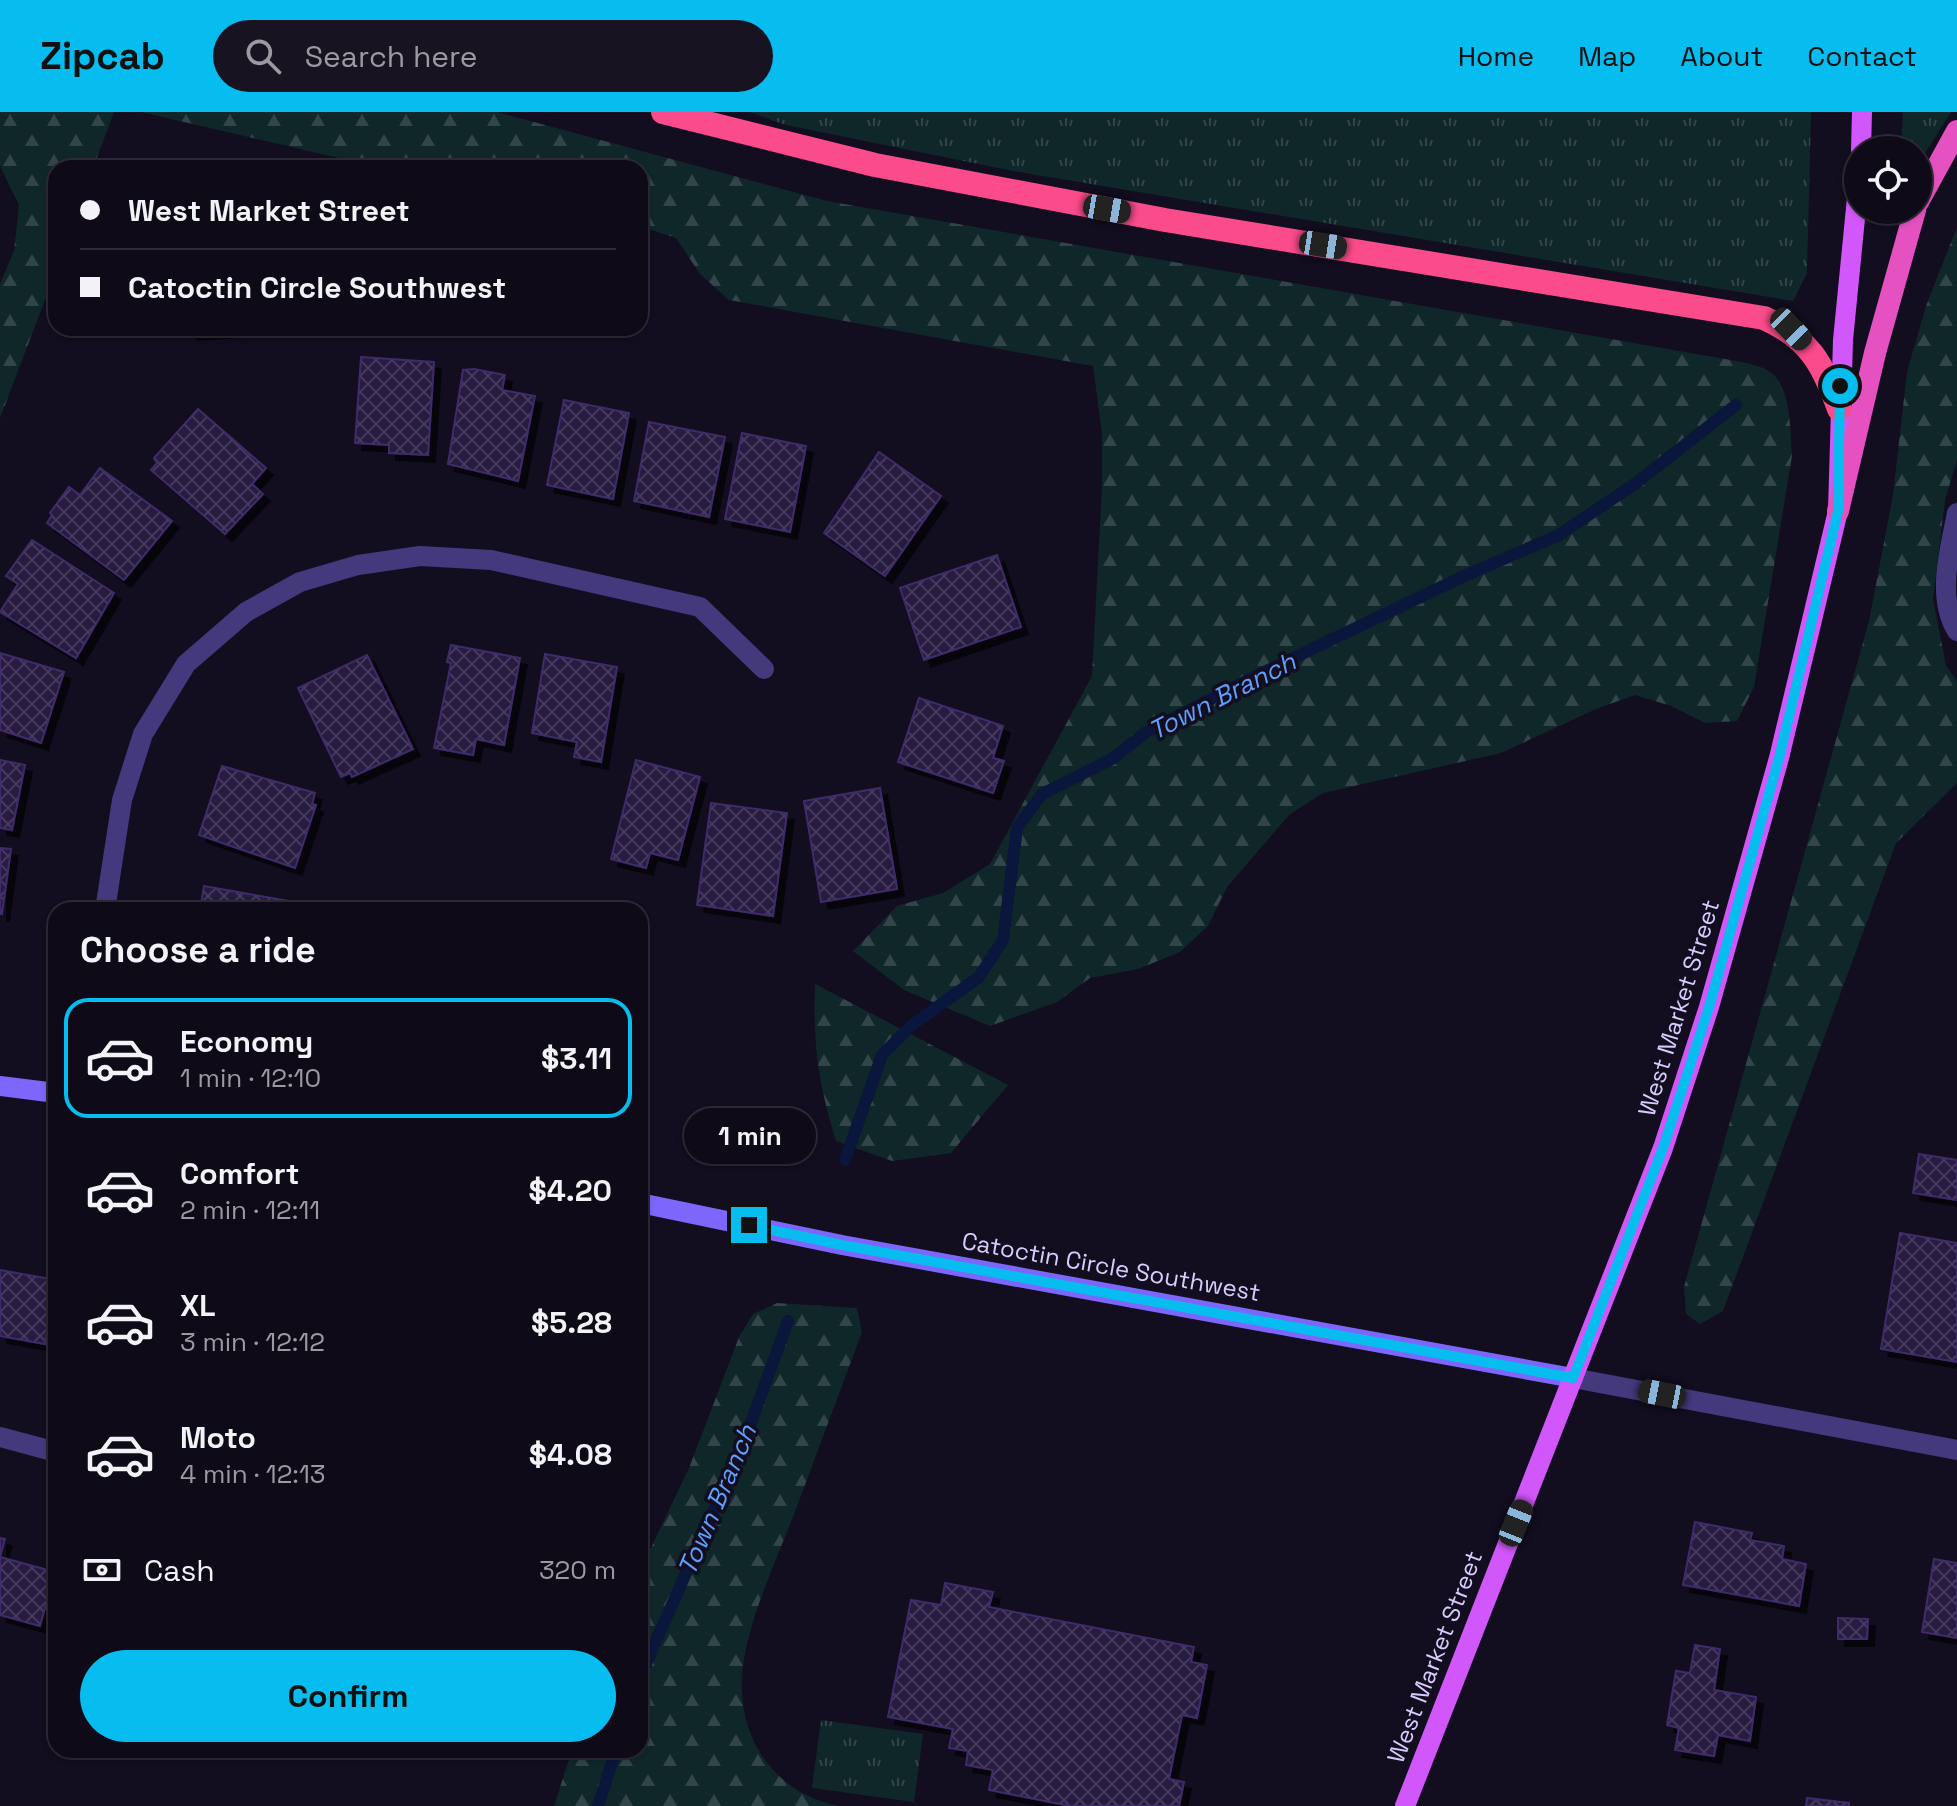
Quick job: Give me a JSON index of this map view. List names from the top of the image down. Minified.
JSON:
{"streets":{"main road":["West Market Street","Catoctin Circle Southwest"]},"crossings":[["West Market Street","Catoctin Circle Southwest"]],"water":["Town Branch"],"page":{"header":"Zipcab","search":"Search here","nav":["Home","Map","About","Contact"],"banner":["West Market Street","Catoctin Circle Southwest"],"heading":"Choose a ride","list":[{"name":"Economy","note":"1 min · 12:10","value":"$3.11"},{"name":"Comfort","note":"2 min · 12:11","value":"$4.20"},{"name":"XL","note":"3 min · 12:12","value":"$5.28"},{"name":"Moto","note":"4 min · 12:13","value":"$4.08"}],"bubble":"1 min","pay":["Cash","320 m"],"buttons":"Confirm"}}
